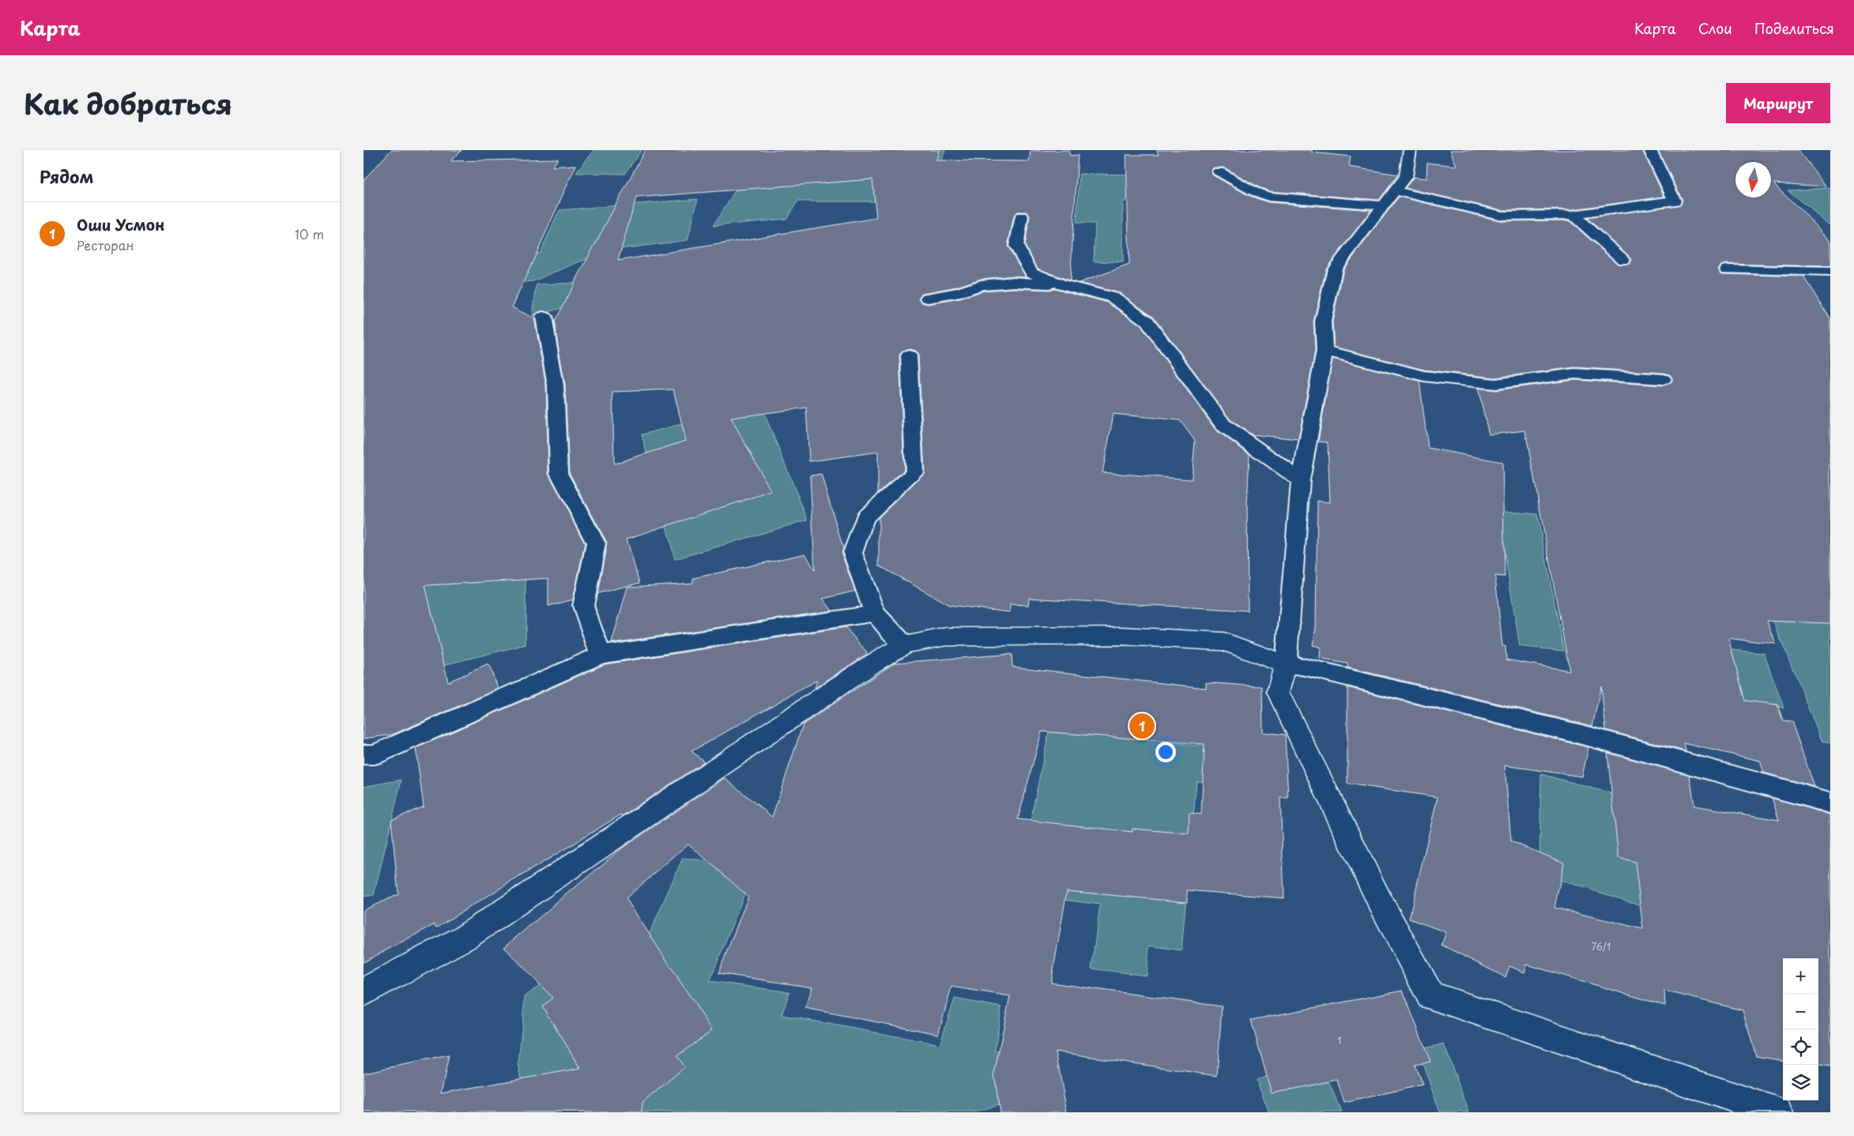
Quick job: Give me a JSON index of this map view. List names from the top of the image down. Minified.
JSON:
{"house_numbers":["76/1","1"],"north":"bottom","page":{"header":"Карта","nav":["Карта","Слои","Поделиться"],"title":"Как добраться","buttons":"Маршрут","heading":"Рядом","list":[{"mark":"1","name":"Оши Усмон","note":"Ресторан","value":"10 m"}],"pins":"1","map_buttons":["+","−"]}}
